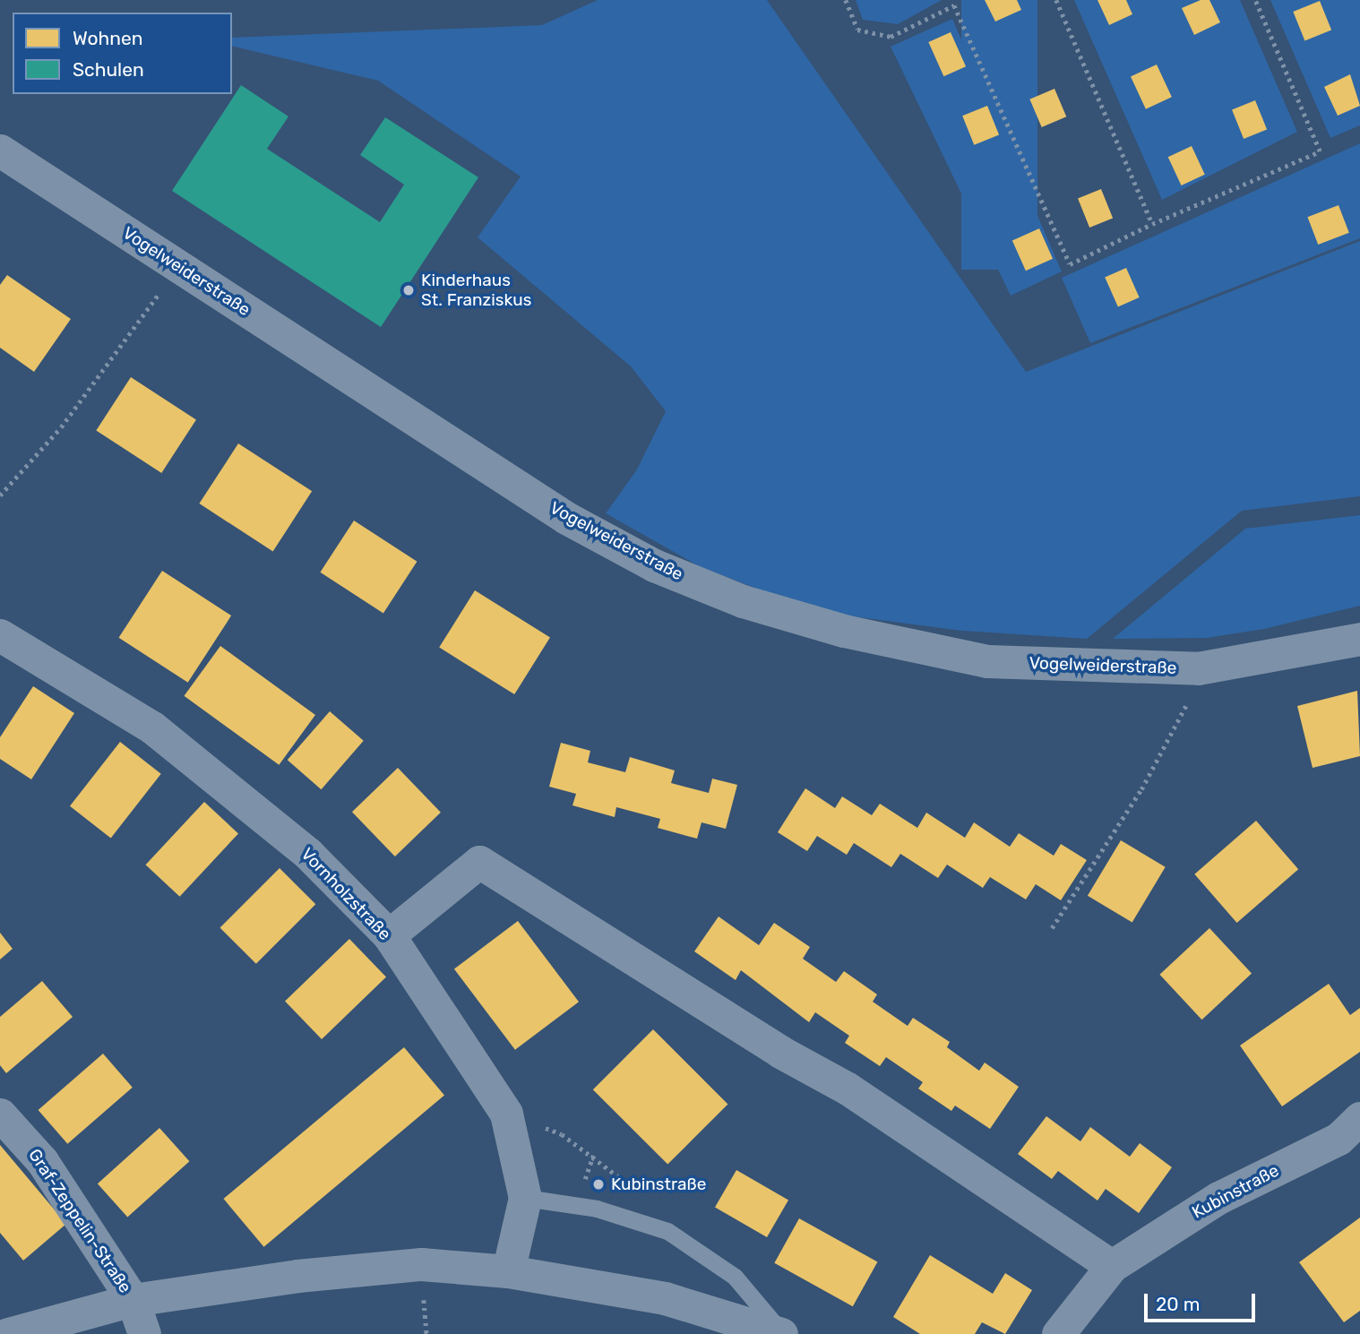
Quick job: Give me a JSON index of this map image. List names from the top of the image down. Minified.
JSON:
{"streets":{"street":["Vogelweiderstraße","Vornholzstraße","Kubinstraße","Graf-Zeppelin-Straße"]},"places":["Kinderhaus St. Franziskus","Kubinstraße"],"legend":["Wohnen","Schulen"],"scale_bar":"20 m"}
